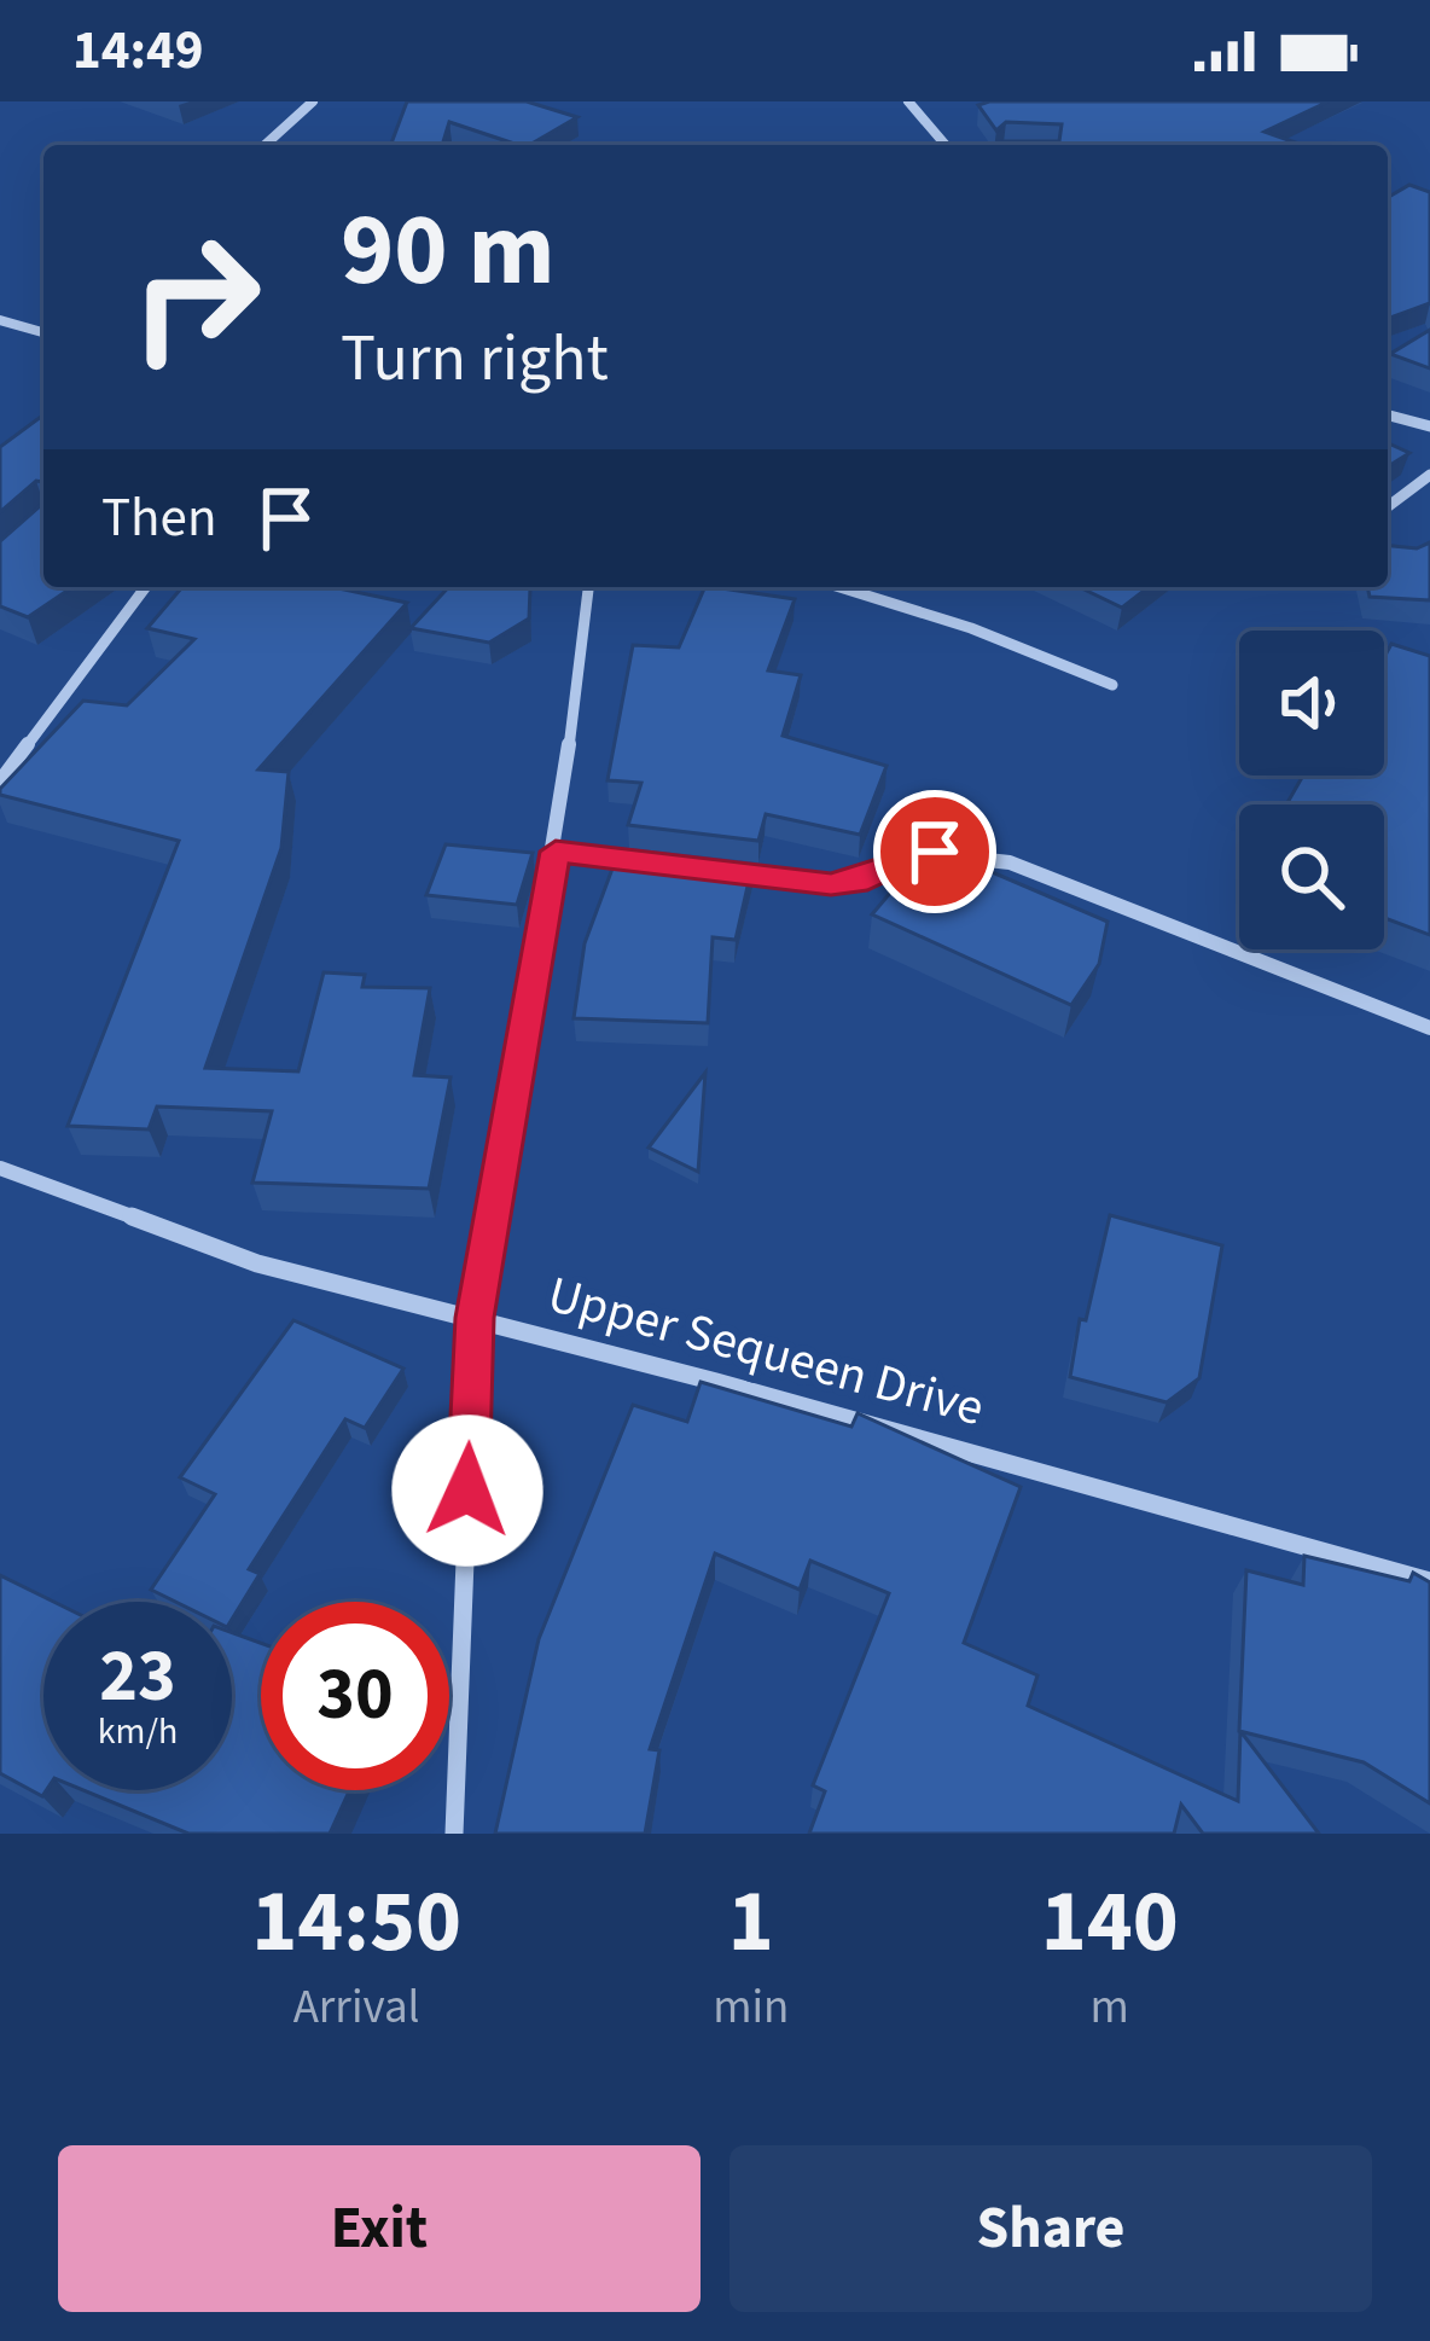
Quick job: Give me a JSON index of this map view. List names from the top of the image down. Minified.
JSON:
{"streets":{"street":["Upper Sequeen Drive"]},"page":{"status":"14:49","turn":["90 m","Turn right"],"then":"Then","speed":"23 km/h","limit":"30","eta":["14:50","Arrival","1","min","140","m"],"buttons":["Exit","Share"]}}
